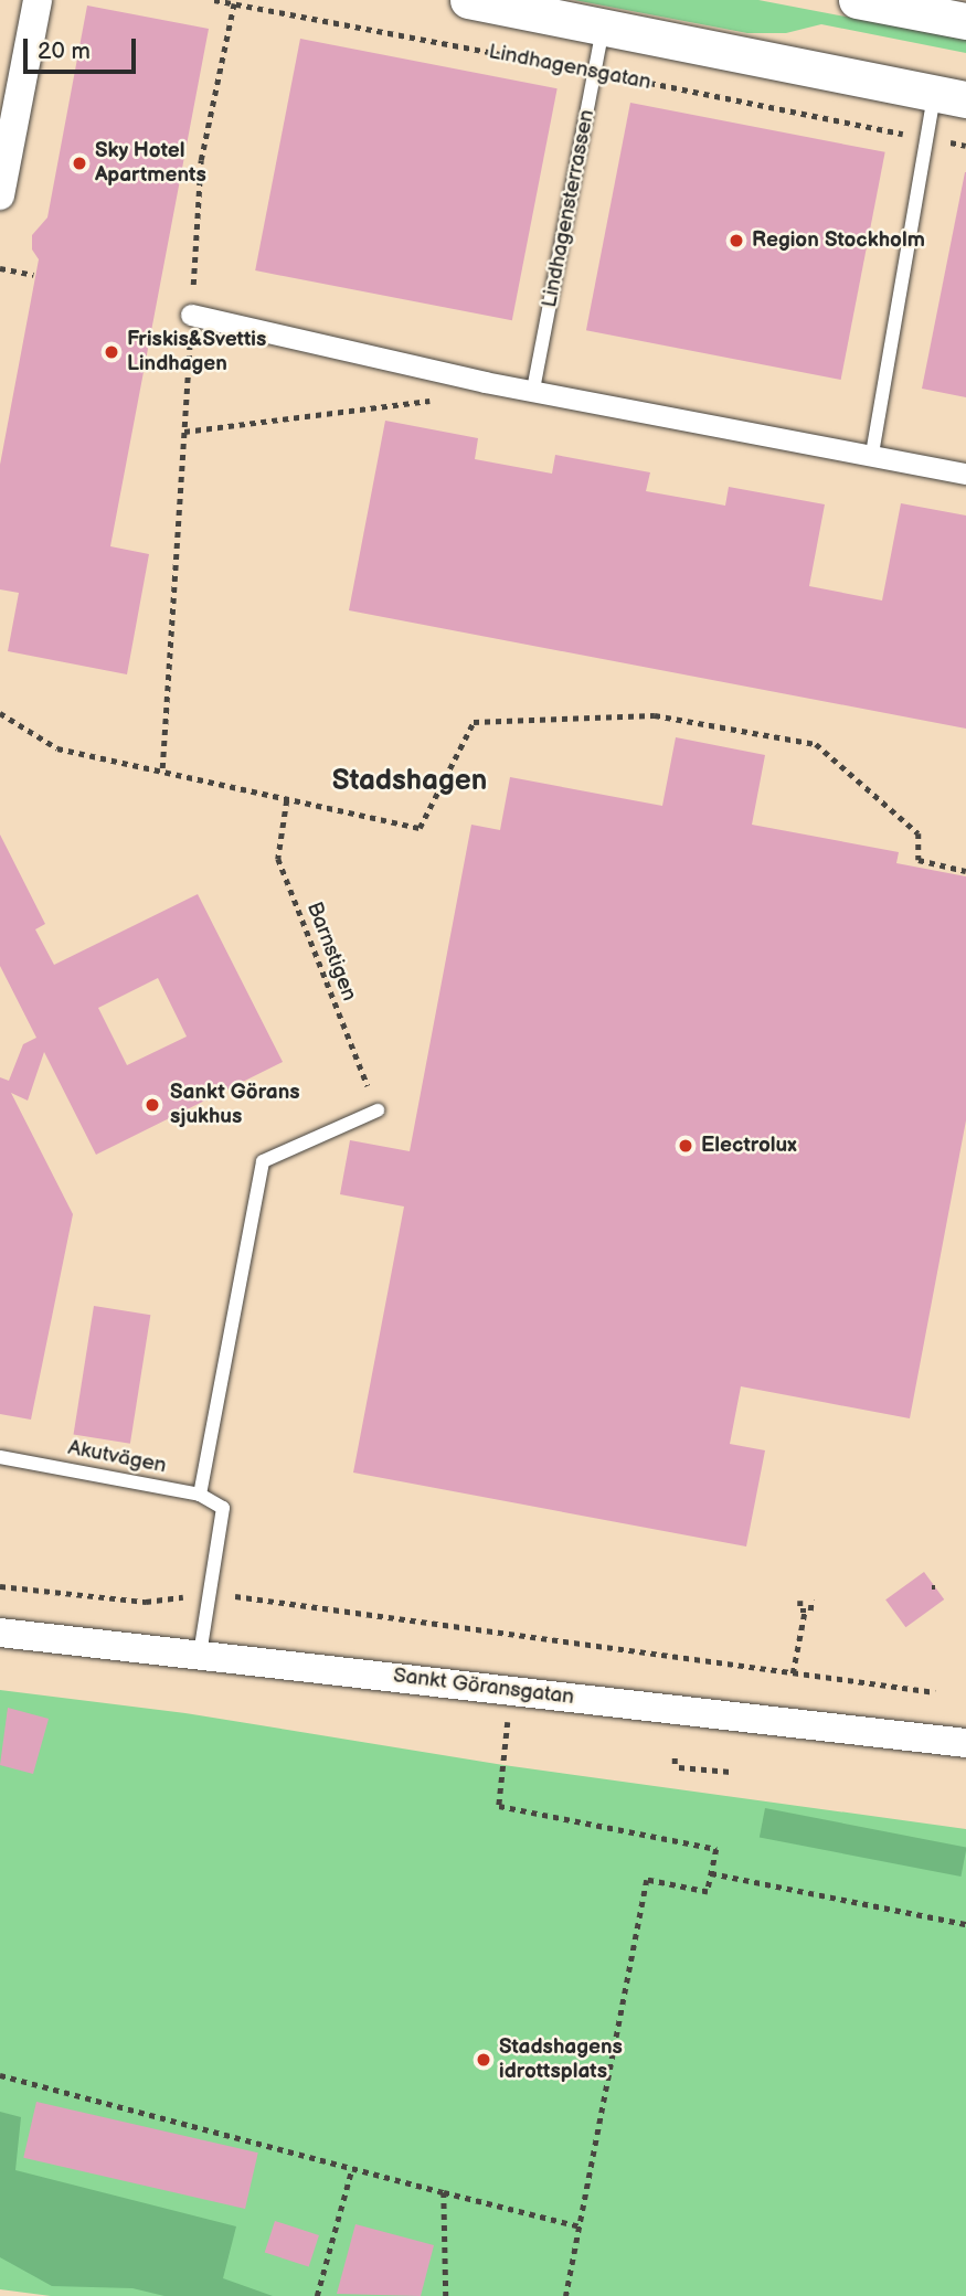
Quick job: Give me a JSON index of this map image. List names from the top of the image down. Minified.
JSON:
{"streets":{"street":["Sankt Göransgatan"],"lane":["Lindhagensterrassen","Akutvägen"],"path":["Lindhagensgatan","Barnstigen"]},"crossings":[["Lindhagensgatan","Lindhagensterrassen"]],"districts":["Stadshagen"],"places":["Sky Hotel Apartments","Region Stockholm","Friskis&Svettis Lindhagen","Sankt Görans sjukhus","Electrolux","Stadshagens idrottsplats"],"scale_bar":"20 m"}
